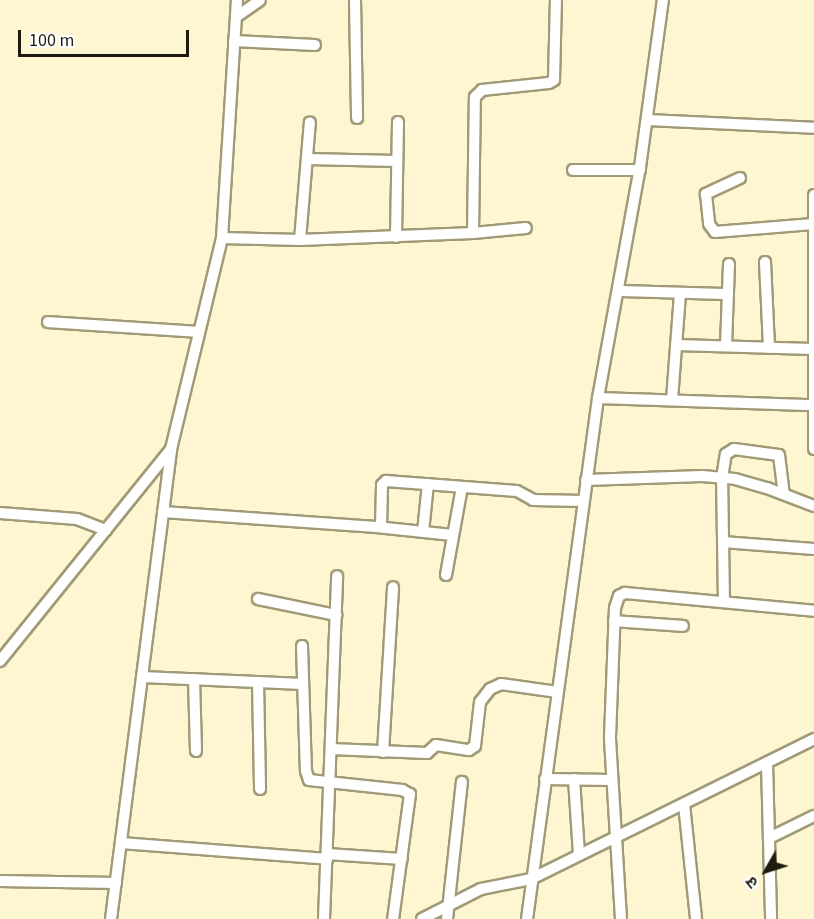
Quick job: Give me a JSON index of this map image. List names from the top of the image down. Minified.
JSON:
{"scale_bar":"100 m","north":"bottom left"}
